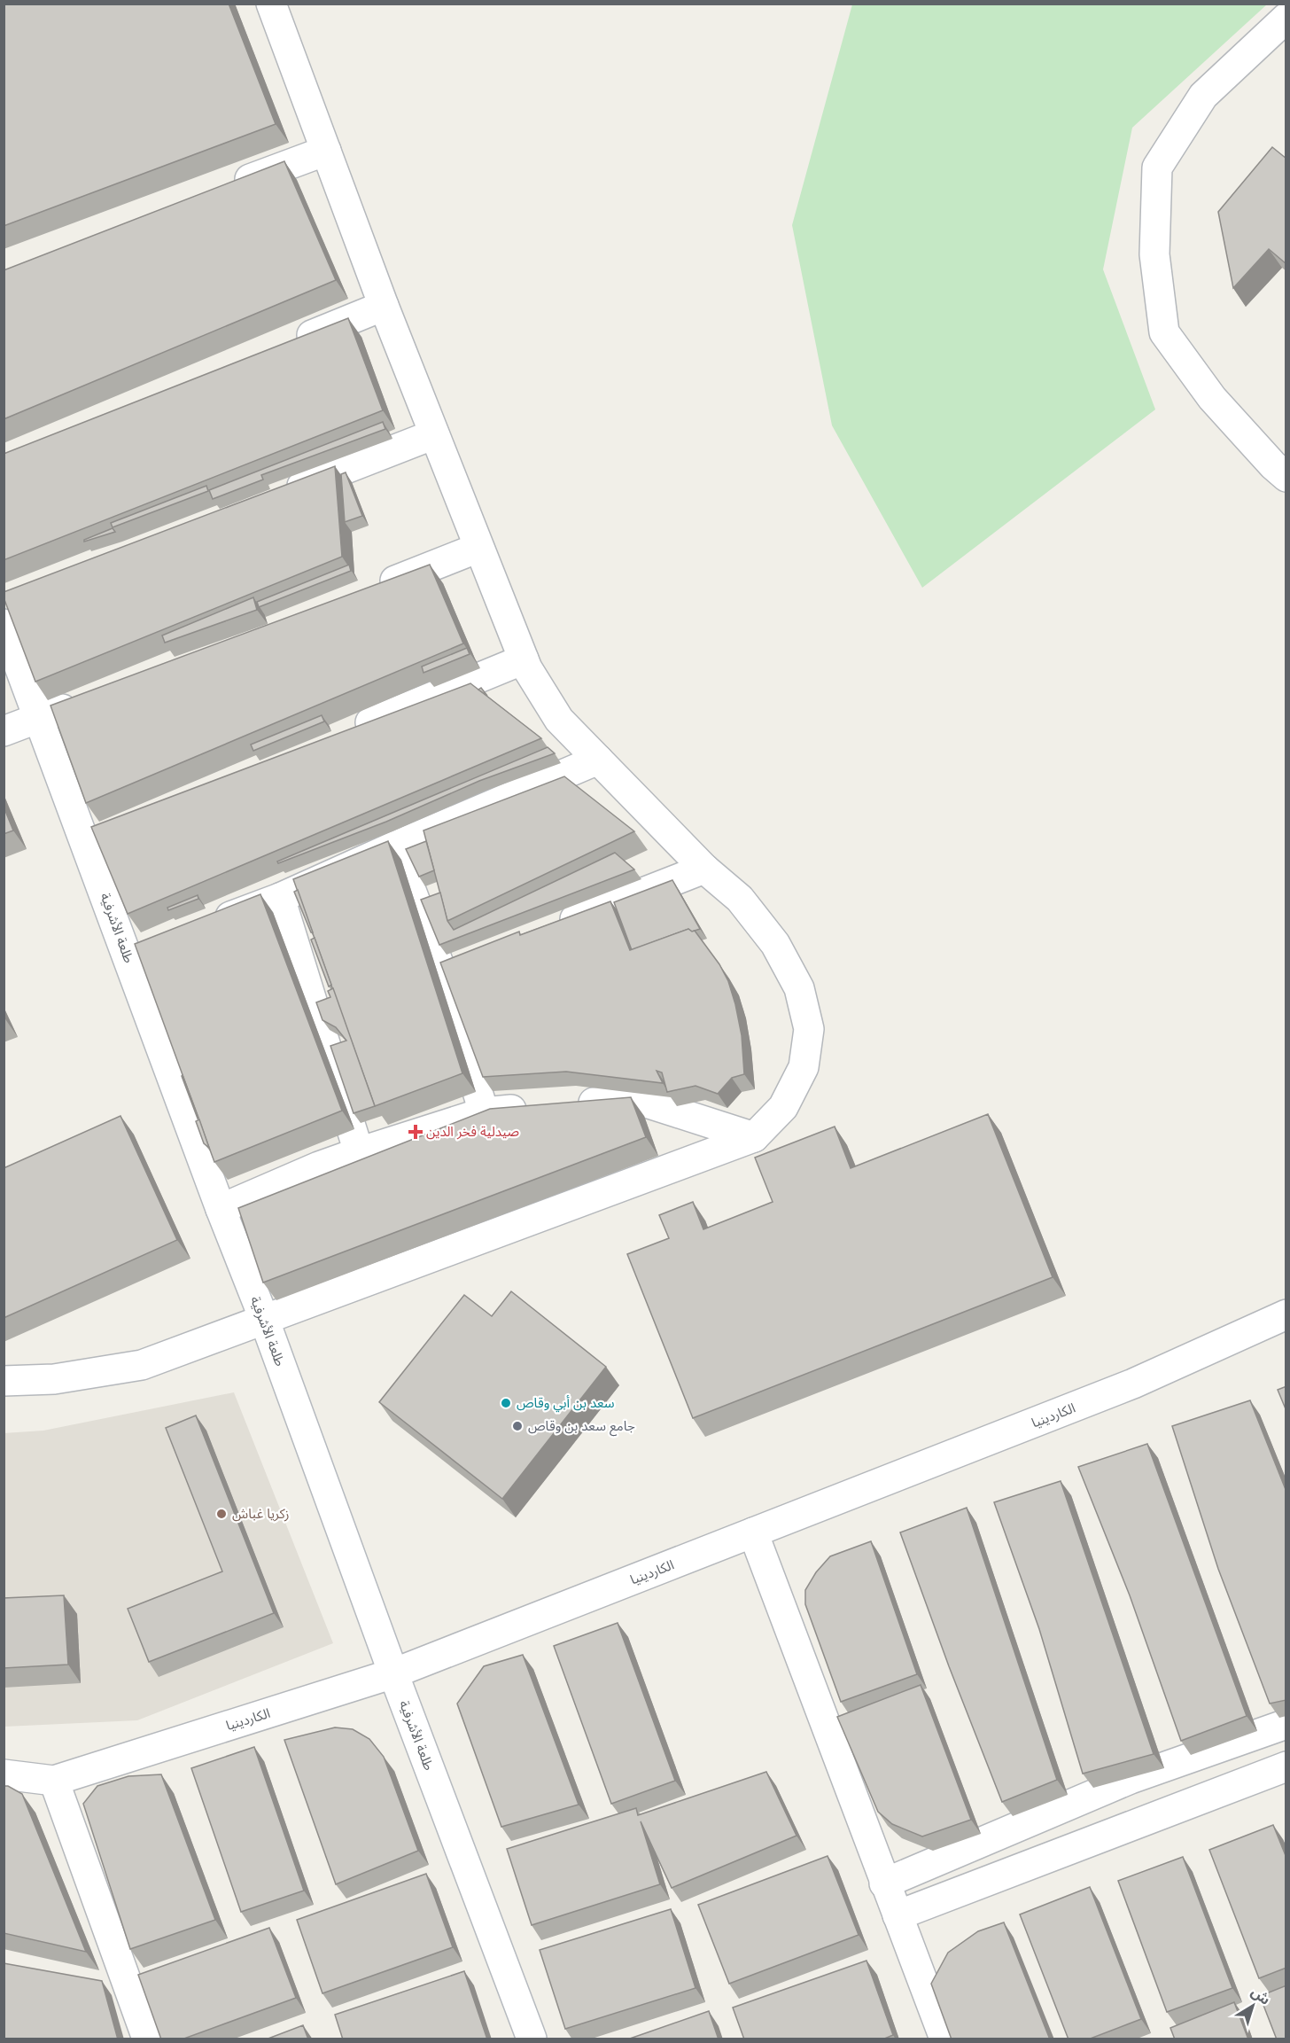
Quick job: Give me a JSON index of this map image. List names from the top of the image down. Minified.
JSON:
{"streets":{"street":["طلعة الأشرفية","الكاردينيا"]},"crossings":[["طلعة الأشرفية","الكاردينيا"]],"places":{"health":["صيدلية فخر الدين"],"other":["سعد بن أبي وقاص","جامع سعد بن وقاص","زكريا غباش"]},"north":"top right"}
